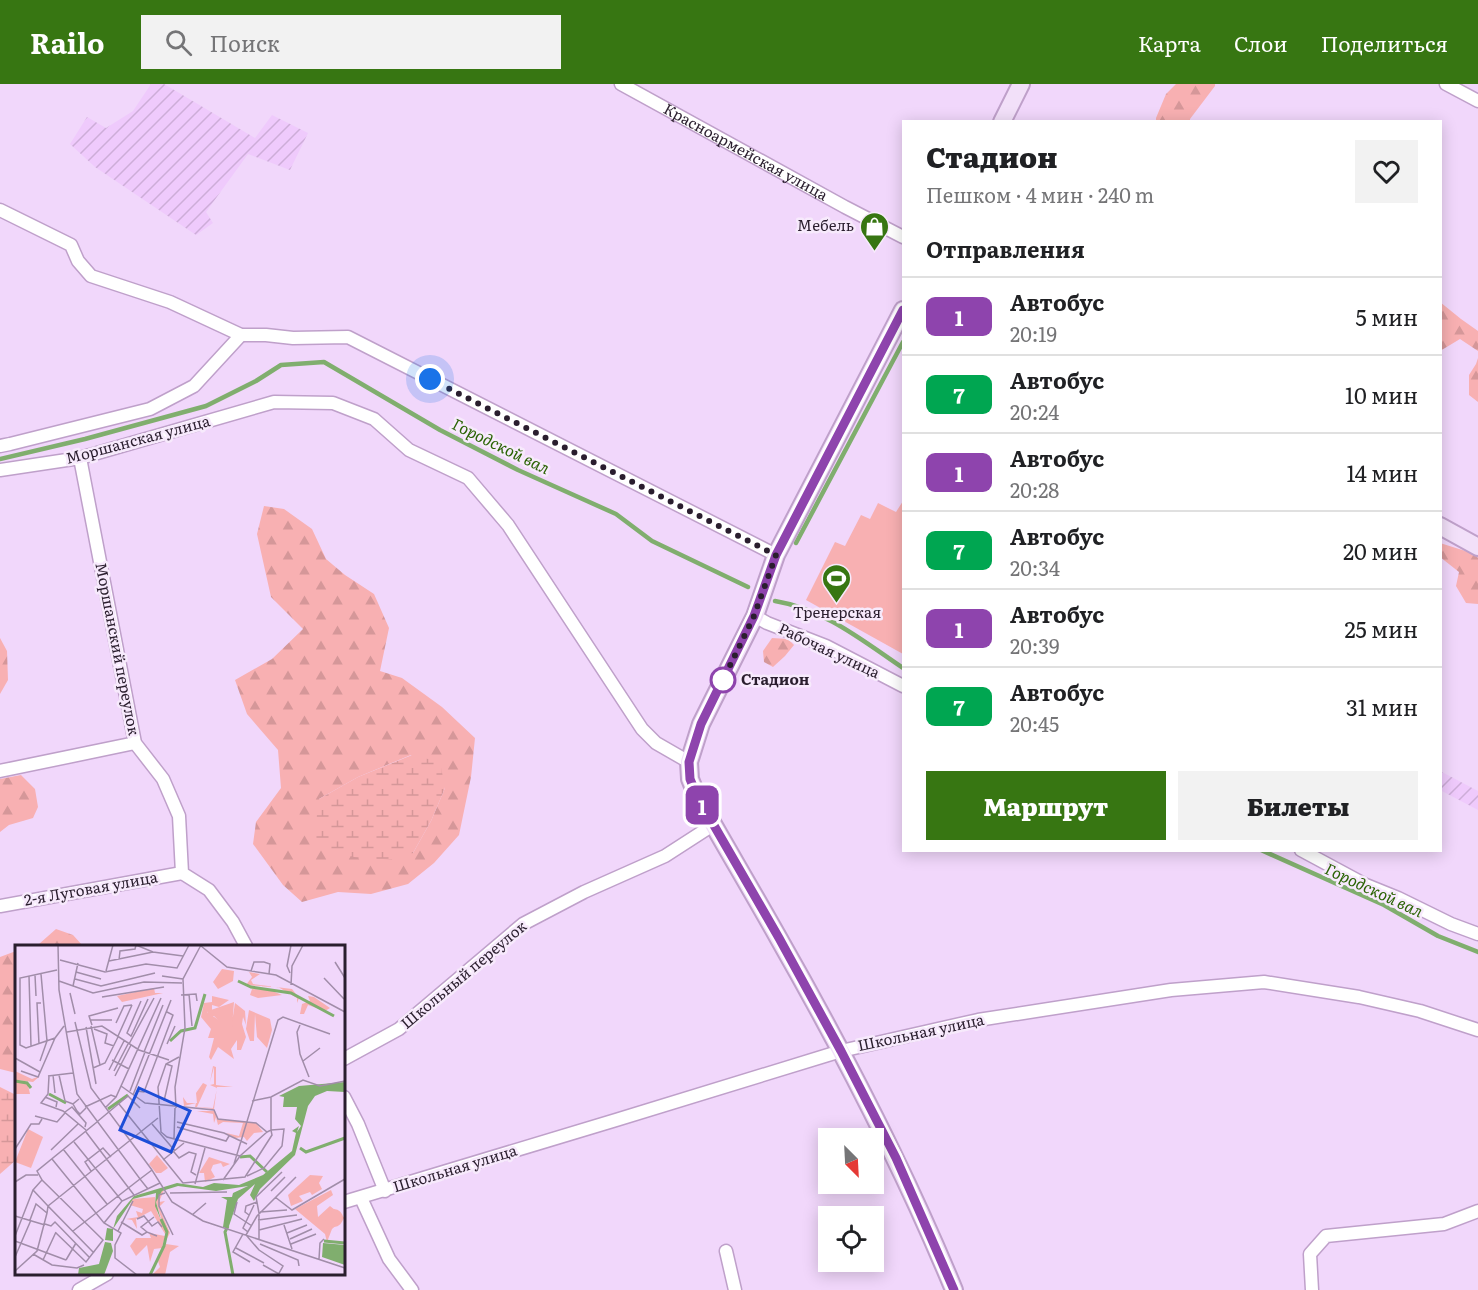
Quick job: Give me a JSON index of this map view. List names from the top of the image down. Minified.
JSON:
{"streets":{"street":["Красноармейская улица","Моршанская улица","Моршанский переулок","Рабочая улица","2-я Луговая улица","Школьный переулок","Школьная улица"]},"crossings":[["Моршанская улица","Моршанский переулок"],["Моршанский переулок","2-я Луговая улица"]],"water":["Городской вал"],"places":{"shop":["Мебель"],"sports":["Тренерская"],"other":["Стадион"]},"lines":["bus line 1"],"north":"bottom right","page":{"header":"Railo","search":"Поиск","nav":["Карта","Слои","Поделиться"],"on_map":"1","heading":[["Стадион","Пешком · 4 мин · 240 m"],"Отправления"],"list":[{"mark":"1","name":"Автобус","note":"20:19","value":"5 мин"},{"mark":"7","name":"Автобус","note":"20:24","value":"10 мин"},{"mark":"1","name":"Автобус","note":"20:28","value":"14 мин"},{"mark":"7","name":"Автобус","note":"20:34","value":"20 мин"},{"mark":"1","name":"Автобус","note":"20:39","value":"25 мин"},{"mark":"7","name":"Автобус","note":"20:45","value":"31 мин"}],"buttons":["Маршрут","Билеты"]}}
